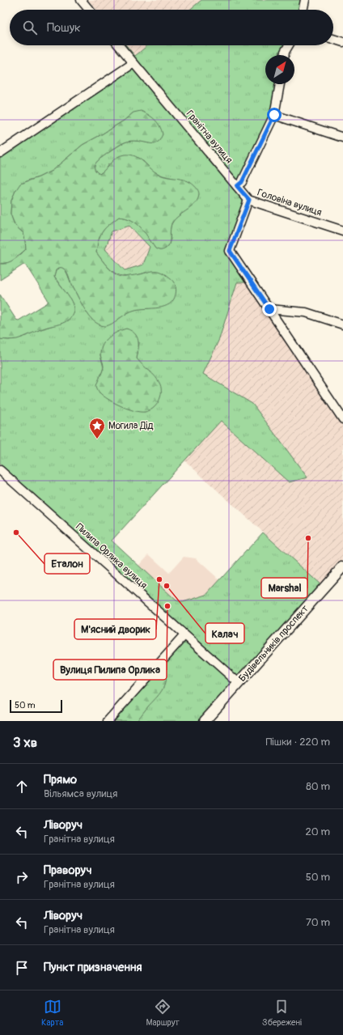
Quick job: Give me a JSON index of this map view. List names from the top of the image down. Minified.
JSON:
{"streets":{"main road":["Будівельників проспект"],"street":["Гранітна вулиця","Головіна вулиця","Пилипа Орлика вулиця"]},"crossings":[["Гранітна вулиця","Головіна вулиця"],["Пилипа Орлика вулиця","Будівельників проспект"]],"places":{"place":["Могила Дiд"],"other":["Еталон","Marshal","М'ясний дворик","Калач","Вулиця Пилипа Орлика"]},"scale_bar":"50 m","north":"top right","page":{"search":"Пошук","scale":"50 m","heading":["3 хв","Пішки · 220 m"],"list":[["Прямо","Вільямса вулиця","80 m"],["Ліворуч","Гранітна вулиця","20 m"],["Праворуч","Гранітна вулиця","50 m"],["Ліворуч","Гранітна вулиця","70 m"],"Пункт призначення"],"nav":["Карта","Маршрут","Збережені"]}}
